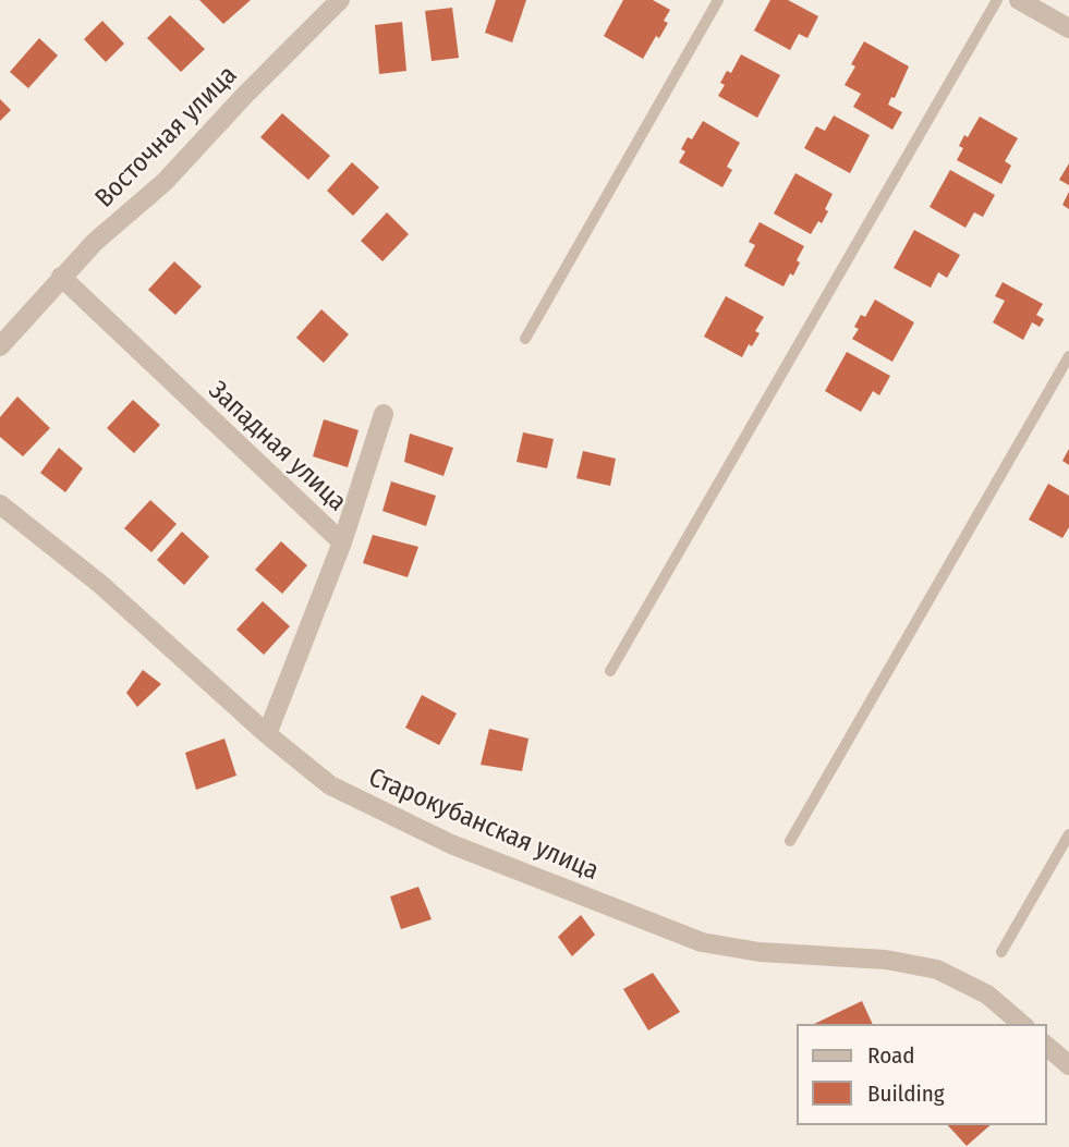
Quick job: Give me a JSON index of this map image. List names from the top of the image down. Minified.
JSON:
{"streets":{"street":["Восточная улица","Западная улица","Старокубанская улица"]},"crossings":[["Восточная улица","Западная улица"],["Западная улица","Старокубанская улица"]],"legend":["Road","Building"]}
